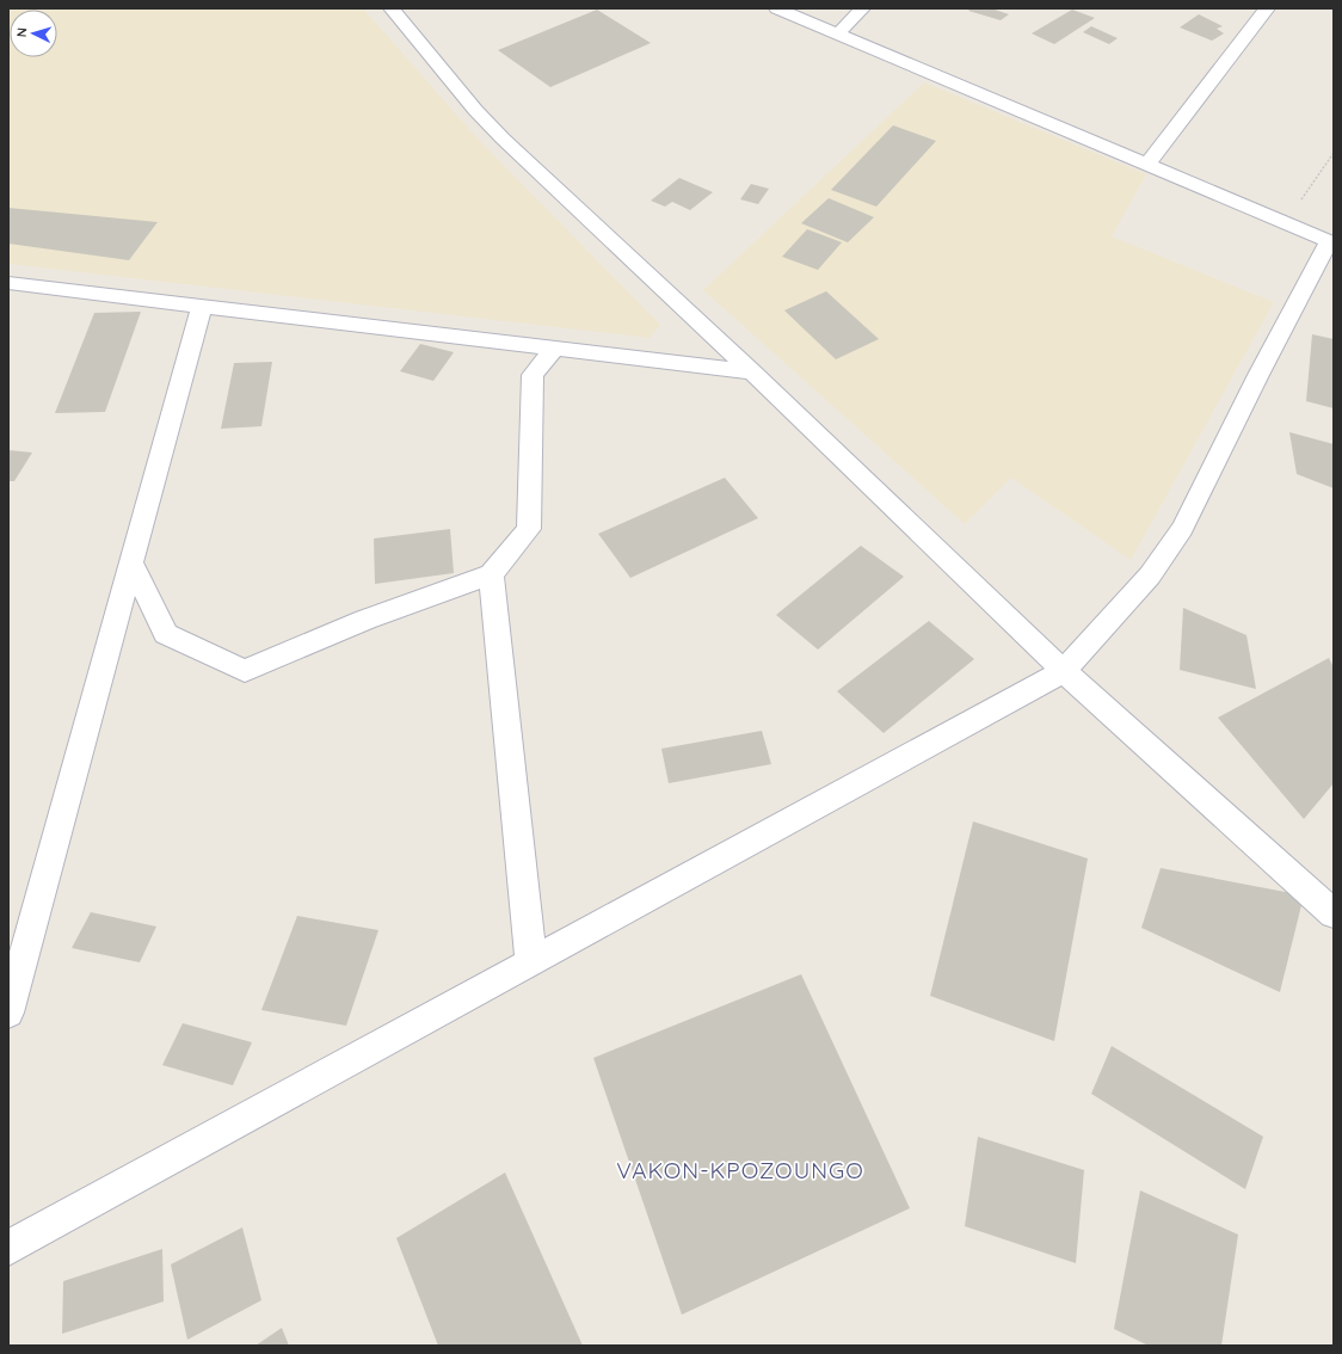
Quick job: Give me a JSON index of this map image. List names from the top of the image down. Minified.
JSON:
{"districts":["VAKON-KPOZOUNGO"],"north":"left"}
